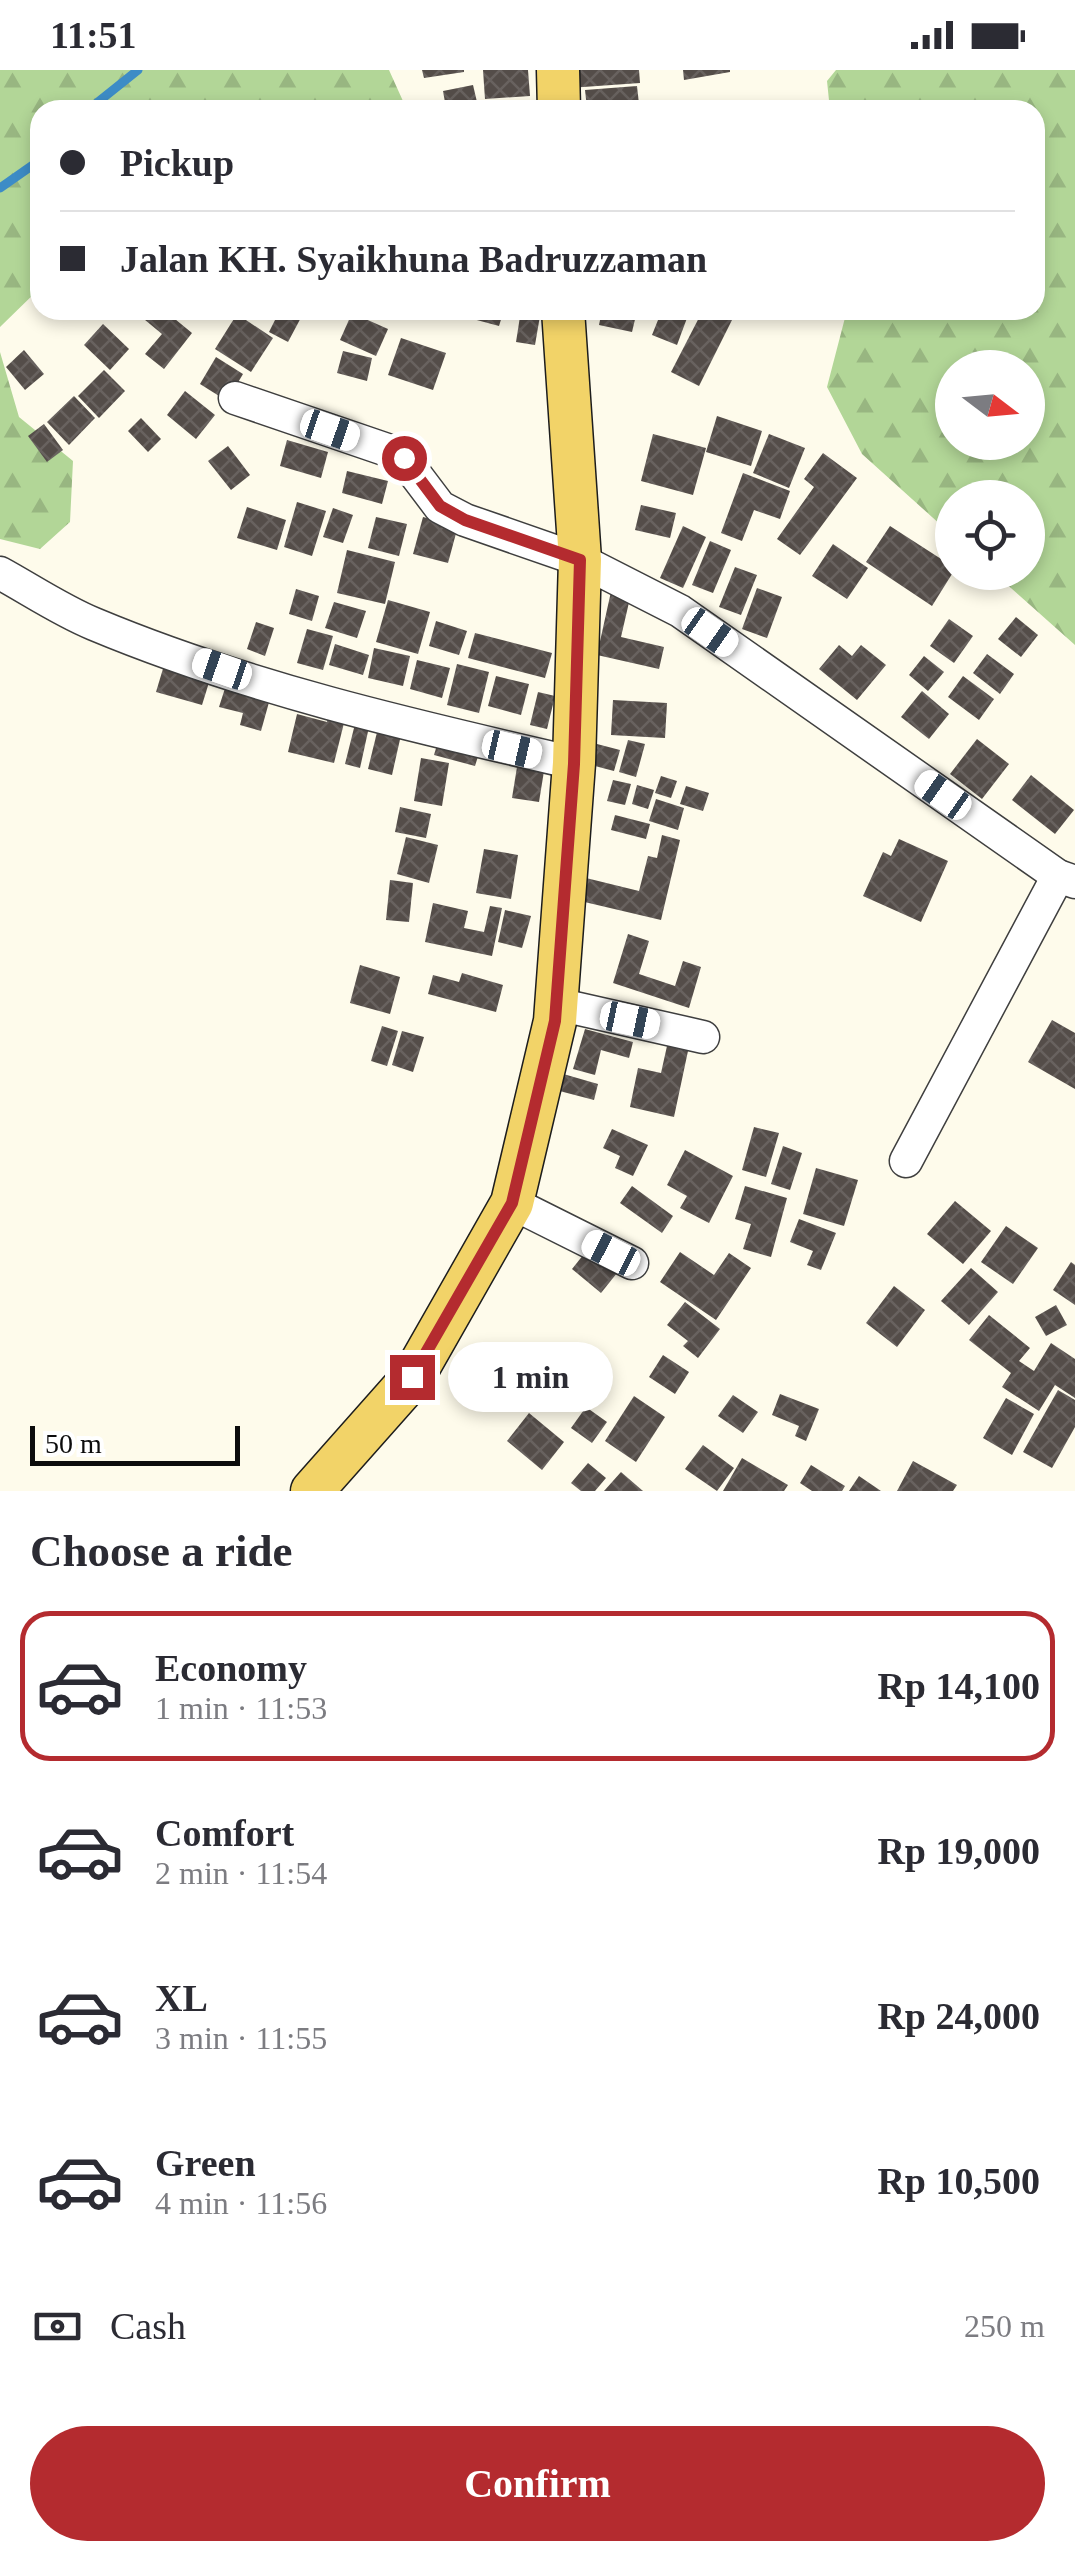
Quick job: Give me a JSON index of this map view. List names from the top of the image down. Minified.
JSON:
{"scale_bar":"50 m","north":"right","page":{"status":"11:51","banner":["Pickup","Jalan KH. Syaikhuna Badruzzaman"],"bubble":"1 min","scale":"50 m","heading":"Choose a ride","list":[{"name":"Economy","note":"1 min · 11:53","value":"Rp 14,100"},{"name":"Comfort","note":"2 min · 11:54","value":"Rp 19,000"},{"name":"XL","note":"3 min · 11:55","value":"Rp 24,000"},{"name":"Green","note":"4 min · 11:56","value":"Rp 10,500"}],"pay":["Cash","250 m"],"buttons":"Confirm"}}
